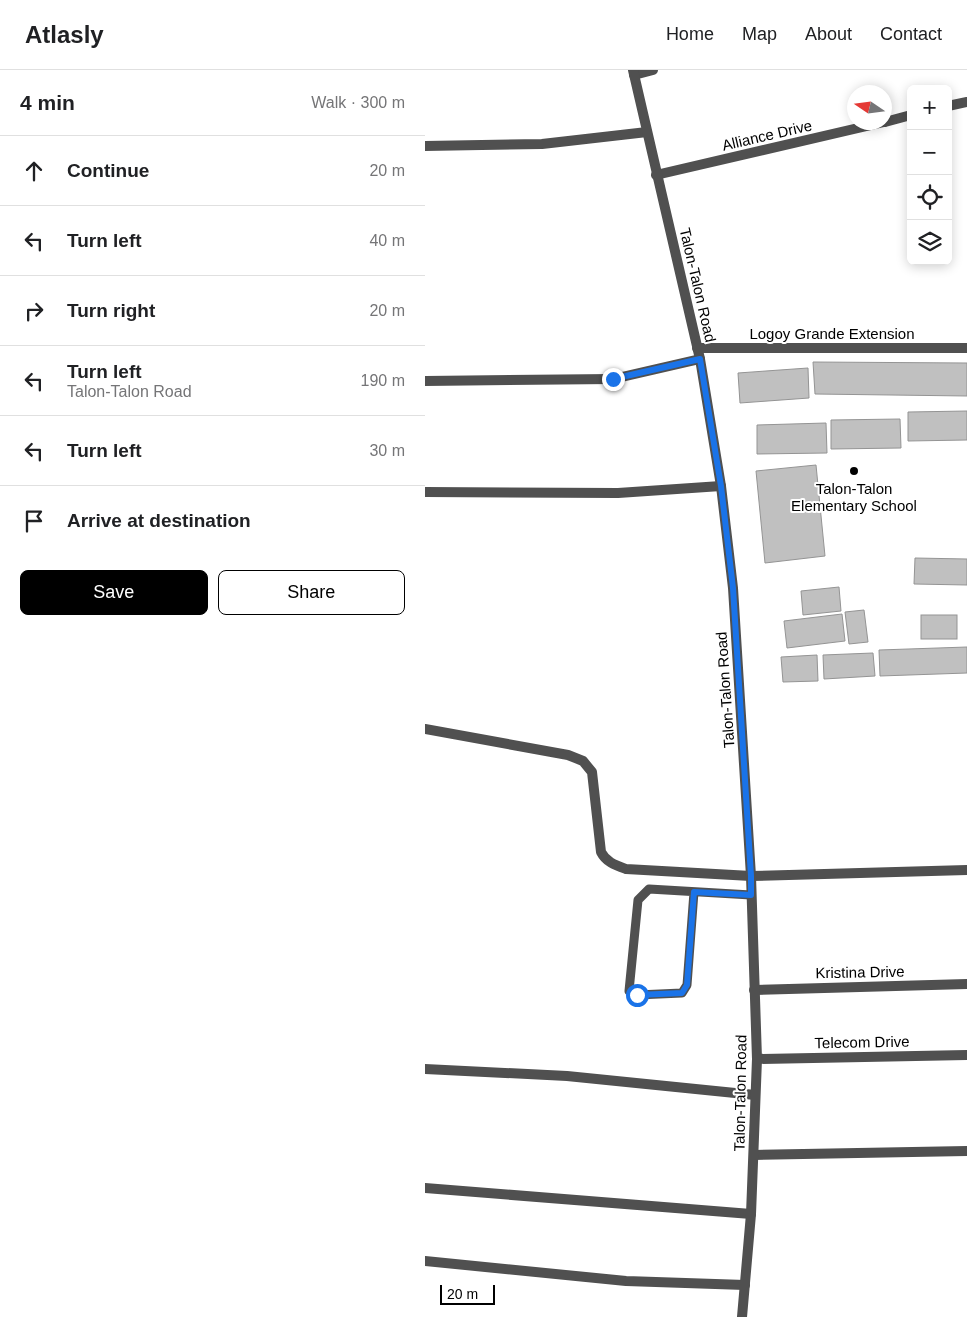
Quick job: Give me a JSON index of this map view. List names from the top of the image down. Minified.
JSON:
{"streets":{"street":["Alliance Drive","Talon-Talon Road","Logoy Grande Extension","Kristina Drive","Telecom Drive"]},"crossings":[["Alliance Drive","Talon-Talon Road"],["Talon-Talon Road","Logoy Grande Extension"],["Talon-Talon Road","Kristina Drive"],["Talon-Talon Road","Telecom Drive"]],"places":["Talon-Talon Elementary School"],"scale_bar":"20 m","north":"left","page":{"header":"Atlasly","nav":["Home","Map","About","Contact"],"heading":["4 min","Walk · 300 m"],"map_buttons":["+","−"],"list":[["Continue","20 m"],["Turn left","40 m"],["Turn right","20 m"],["Turn left","Talon-Talon Road","190 m"],["Turn left","30 m"],"Arrive at destination"],"buttons":["Save","Share"],"scale":"20 m"}}
